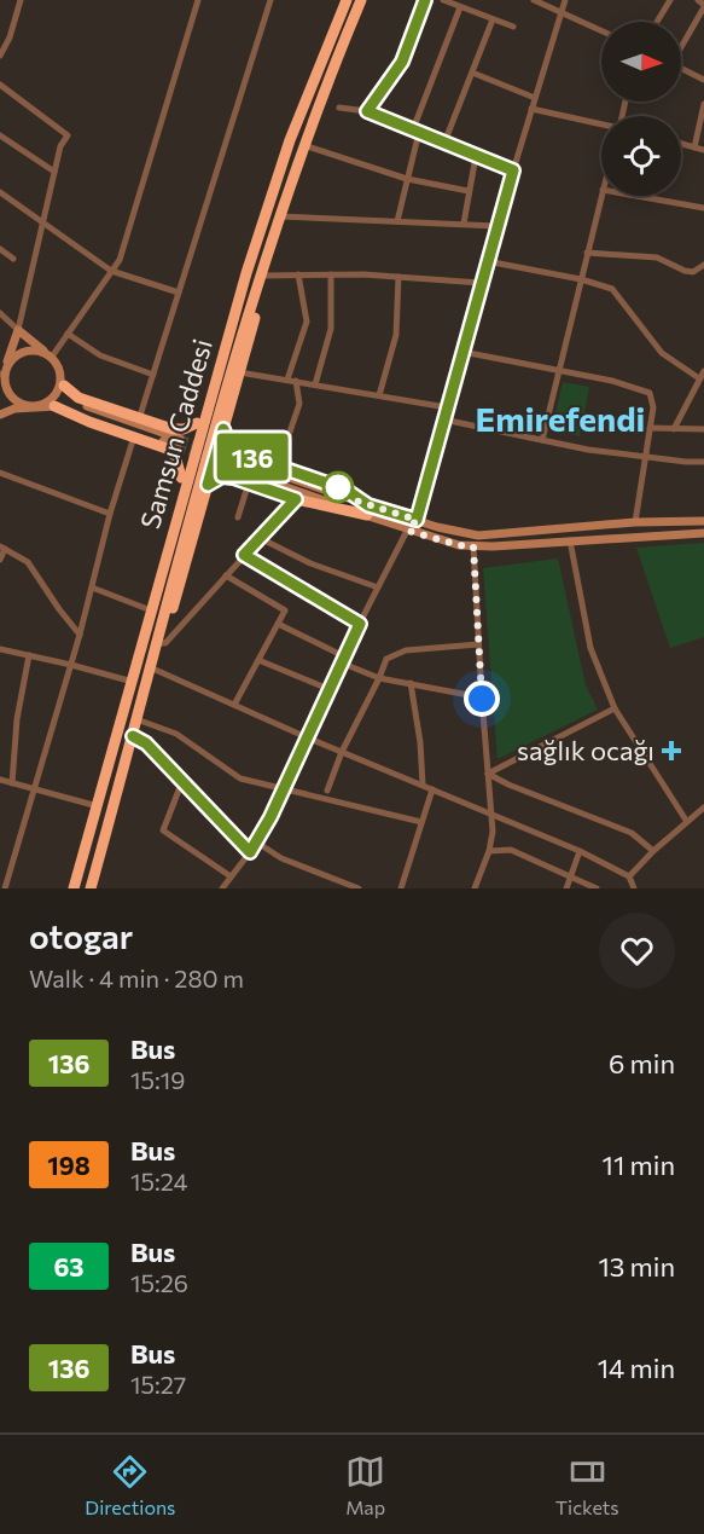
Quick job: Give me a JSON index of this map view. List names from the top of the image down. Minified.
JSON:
{"streets":{"highway":["Samsun Caddesi"]},"districts":["Emirefendi"],"places":{"health":["sağlık ocağı"]},"lines":["bus line 136"],"north":"right","page":{"on_map":"136","heading":["otogar","Walk · 4 min · 280 m"],"list":[{"mark":"136","name":"Bus","note":"15:19","value":"6 min"},{"mark":"198","name":"Bus","note":"15:24","value":"11 min"},{"mark":"63","name":"Bus","note":"15:26","value":"13 min"},{"mark":"136","name":"Bus","note":"15:27","value":"14 min"}],"tabs":["Directions","Map","Tickets"]}}
